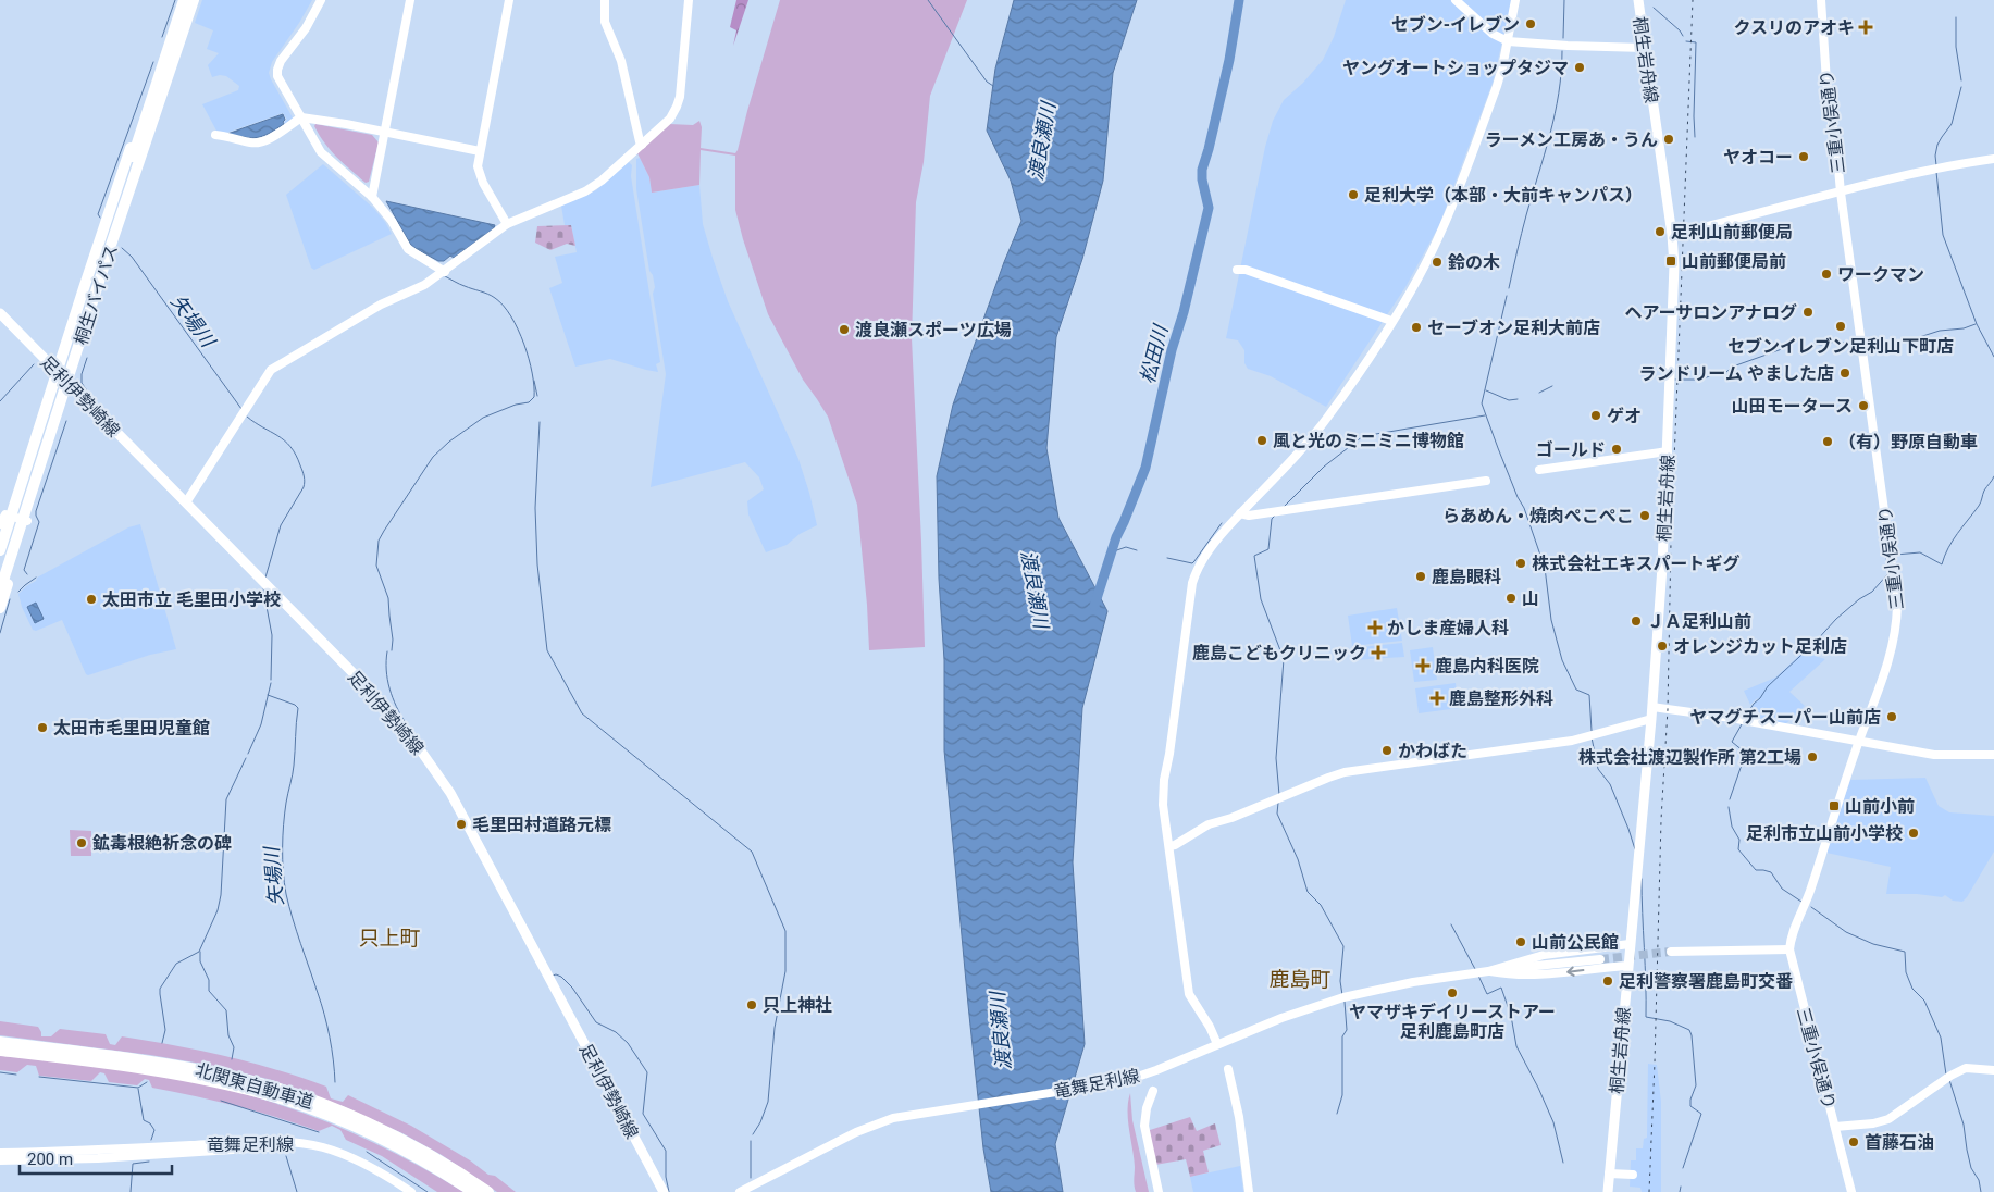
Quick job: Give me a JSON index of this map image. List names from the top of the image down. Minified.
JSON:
{"streets":{"highway":["桐生バイパス","北関東自動車道"],"main road":["桐生岩舟線","足利伊勢崎線"],"street":["三重小俣通り","竜舞足利線"]},"crossings":[["桐生岩舟線","竜舞足利線"]],"districts":["只上町","鹿島町"],"water":["渡良瀬川","矢場川","松田川"],"places":{"other":["セブン-イレブン","ヤングオートショップタジマ","ラーメン工房あ・うん","ヤオコー","足利大学（本部・大前キャンパス）","足利山前郵便局","鈴の木","ワークマン","ヘアーサロンアナログ","セブンイレブン足利山下町店","セーブオン足利大前店","渡良瀬スポーツ広場","ランドリーム やました店","山田モータース","ゲオ","風と光のミニミニ博物館","（有）野原自動車","ゴールド","らあめん・焼肉ぺこぺこ","株式会社エキスパートギグ","鹿島眼科","山","太田市立 毛里田小学校","ＪＡ足利山前","オレンジカット足利店","ヤマグチスーパー山前店","太田市毛里田児童館","かわばた","株式会社渡辺製作所 第2工場","毛里田村道路元標","足利市立山前小学校","鉱毒根絶祈念の碑","山前公民館","足利警察署鹿島町交番","ヤマザキデイリーストアー 足利鹿島町店","只上神社","首藤石油"],"health":["クスリのアオキ","かしま産婦人科","鹿島こどもクリニック","鹿島内科医院","鹿島整形外科"],"transit":["山前郵便局前","山前小前"]},"scale_bar":"200 m"}
